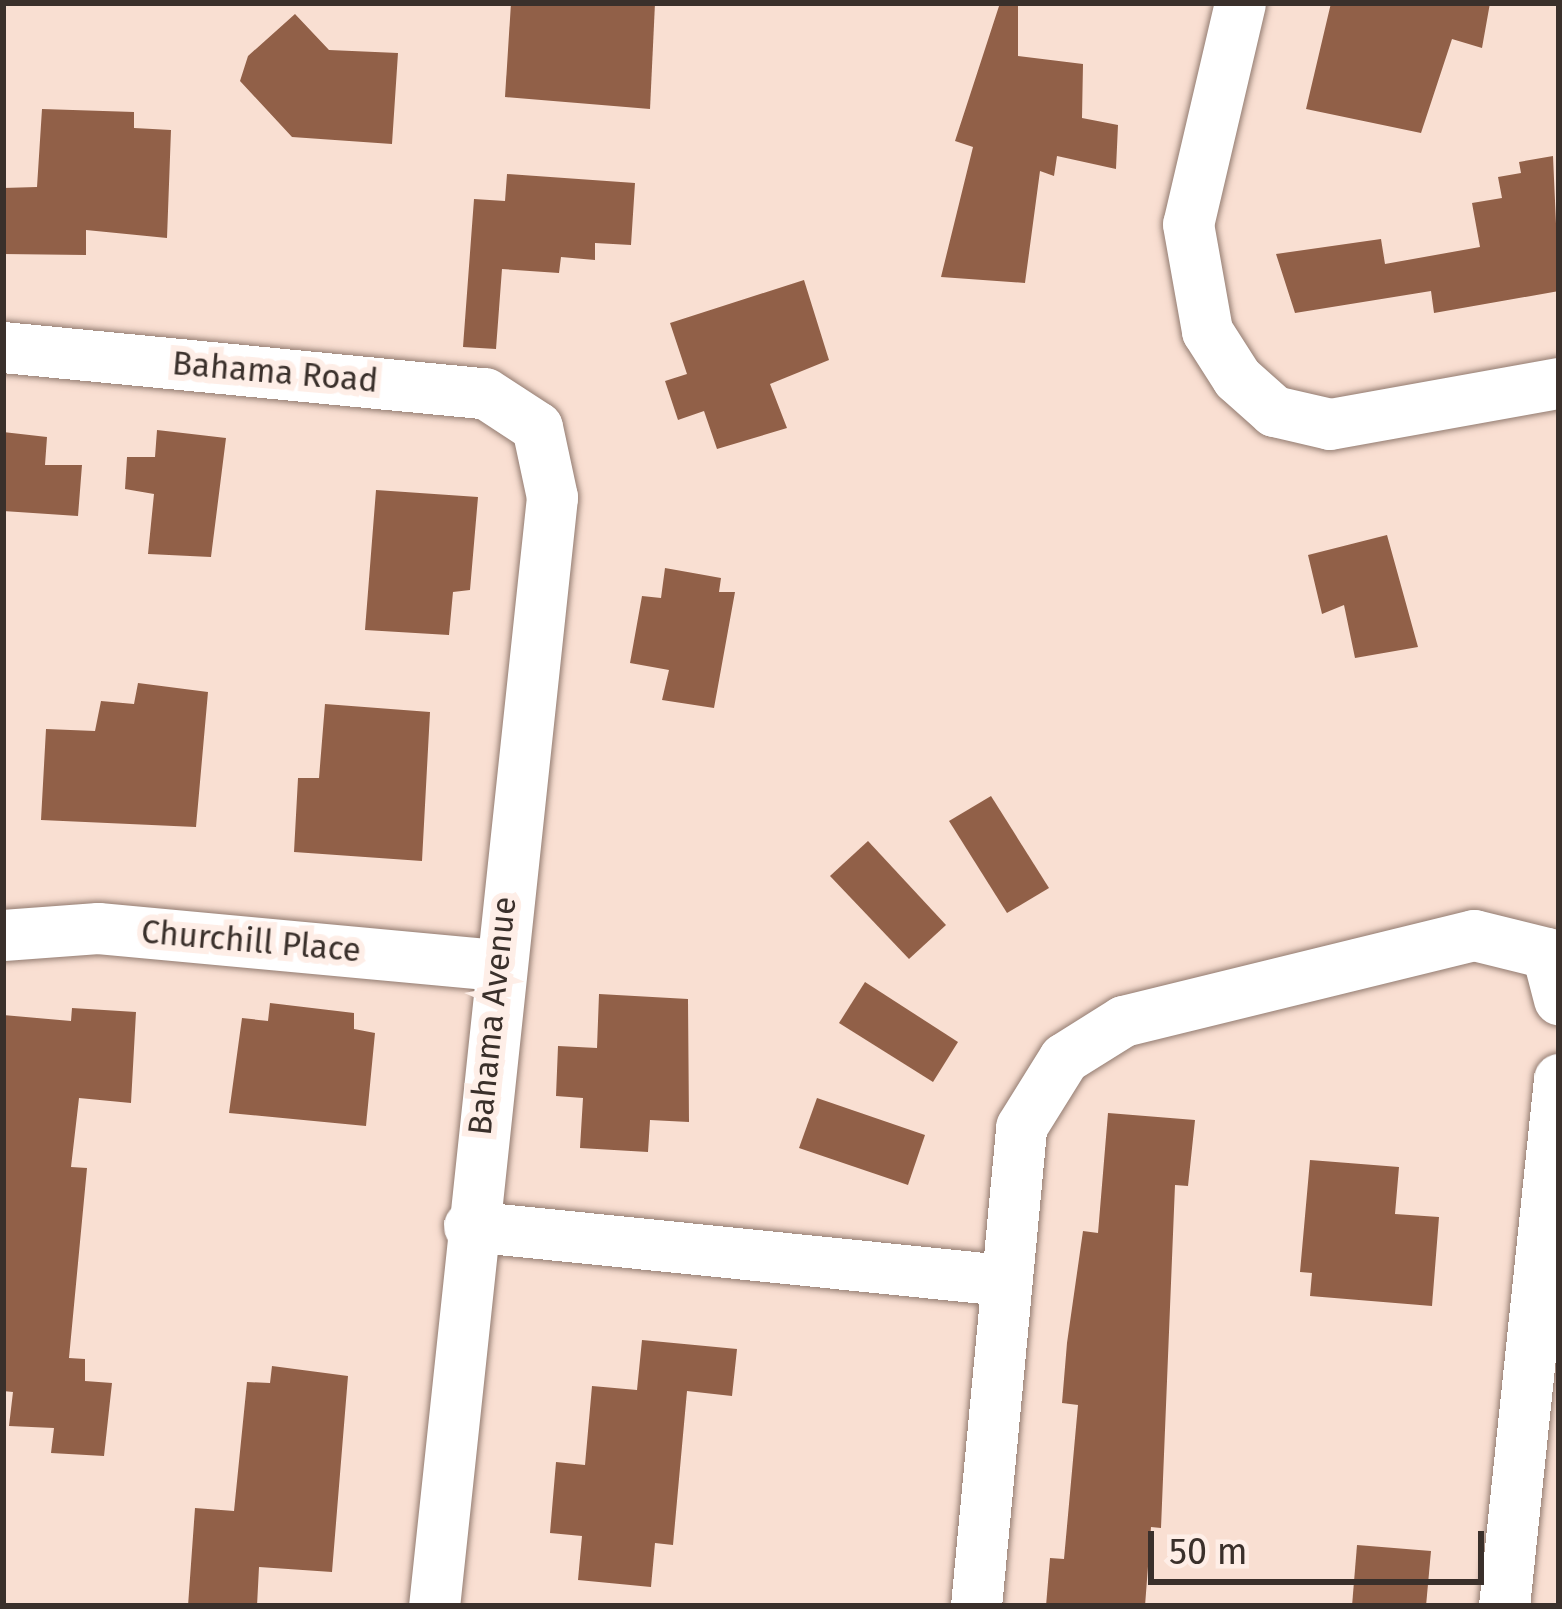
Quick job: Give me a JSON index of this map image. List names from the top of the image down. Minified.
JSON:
{"streets":{"street":["Bahama Road","Churchill Place","Bahama Avenue"]},"crossings":[["Bahama Road","Bahama Avenue"],["Churchill Place","Bahama Avenue"]],"scale_bar":"50 m"}
